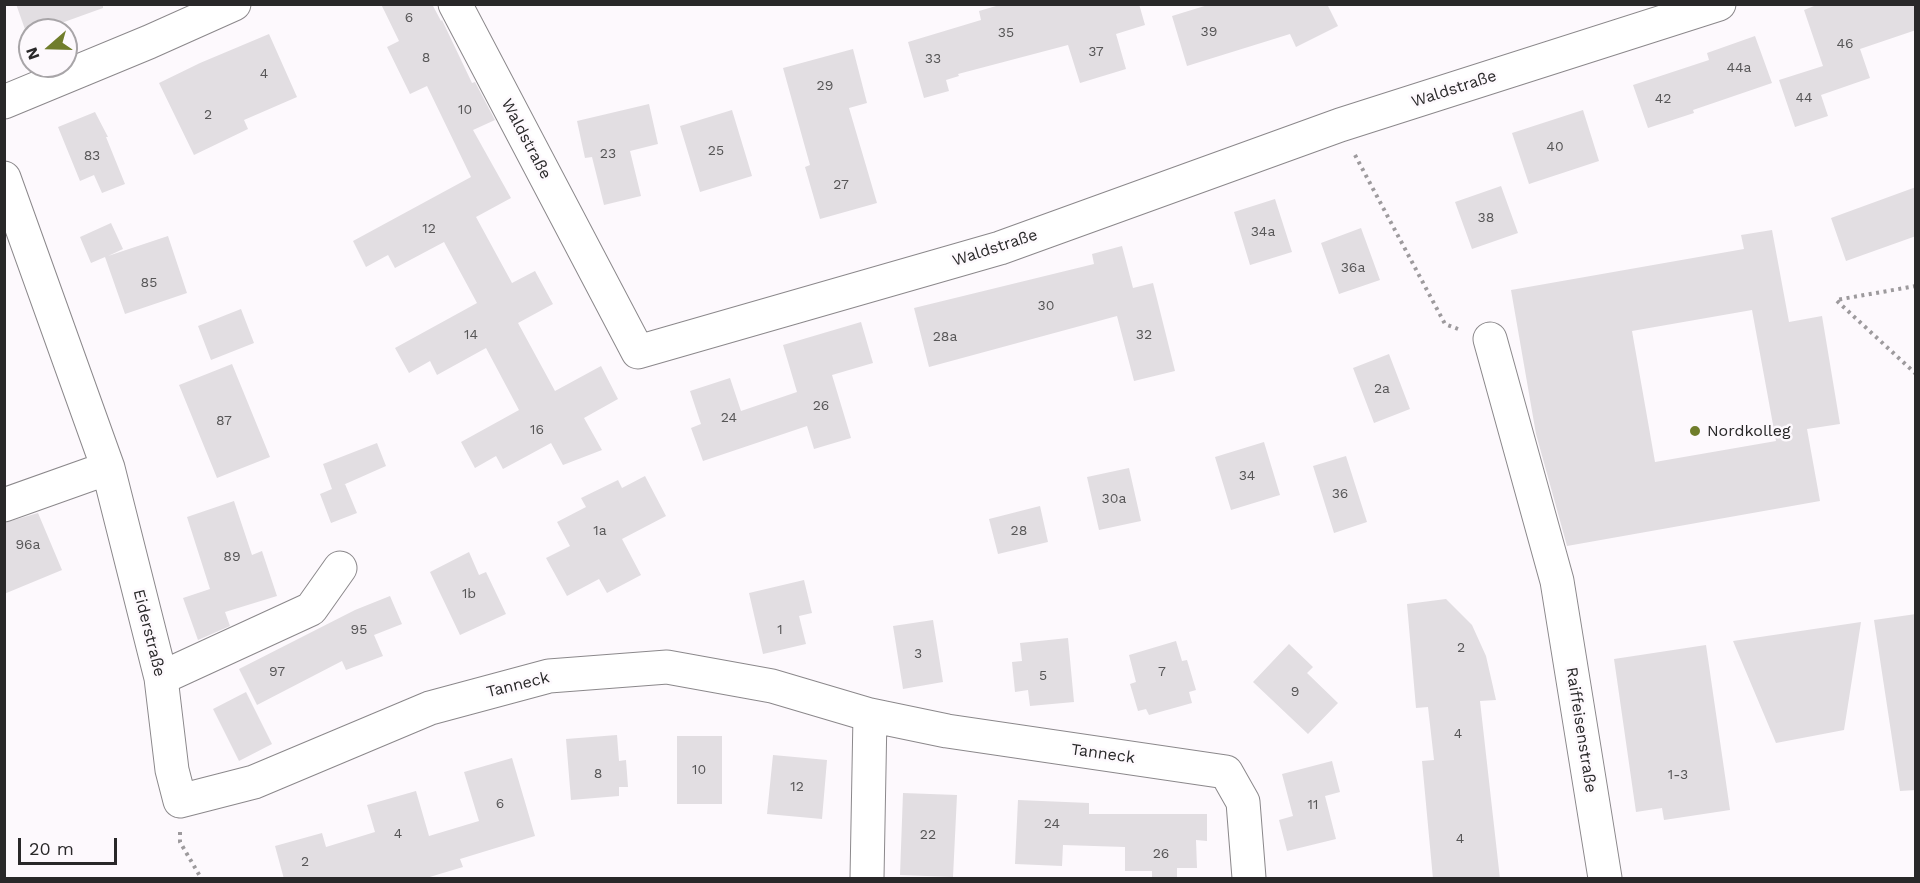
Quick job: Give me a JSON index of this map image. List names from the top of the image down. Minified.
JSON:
{"streets":{"street":["Waldstraße","Eiderstraße","Tanneck","Raiffeisenstraße"]},"crossings":[["Eiderstraße","Tanneck"]],"places":["Nordkolleg"],"house_numbers":["6","39","35","46","37","8","33","44a","4","29","44","42","10","2","40","25","23","83","27","38","12","34a","36a","85","30","14","32","28a","2a","26","24","87","16","34","36","30a","1a","28","96a","89","1b","95","1","2","3","97","7","5","9","4","10","8","1-3","12","6","11","24","4","22","4","26","2"],"scale_bar":"20 m","north":"left"}
